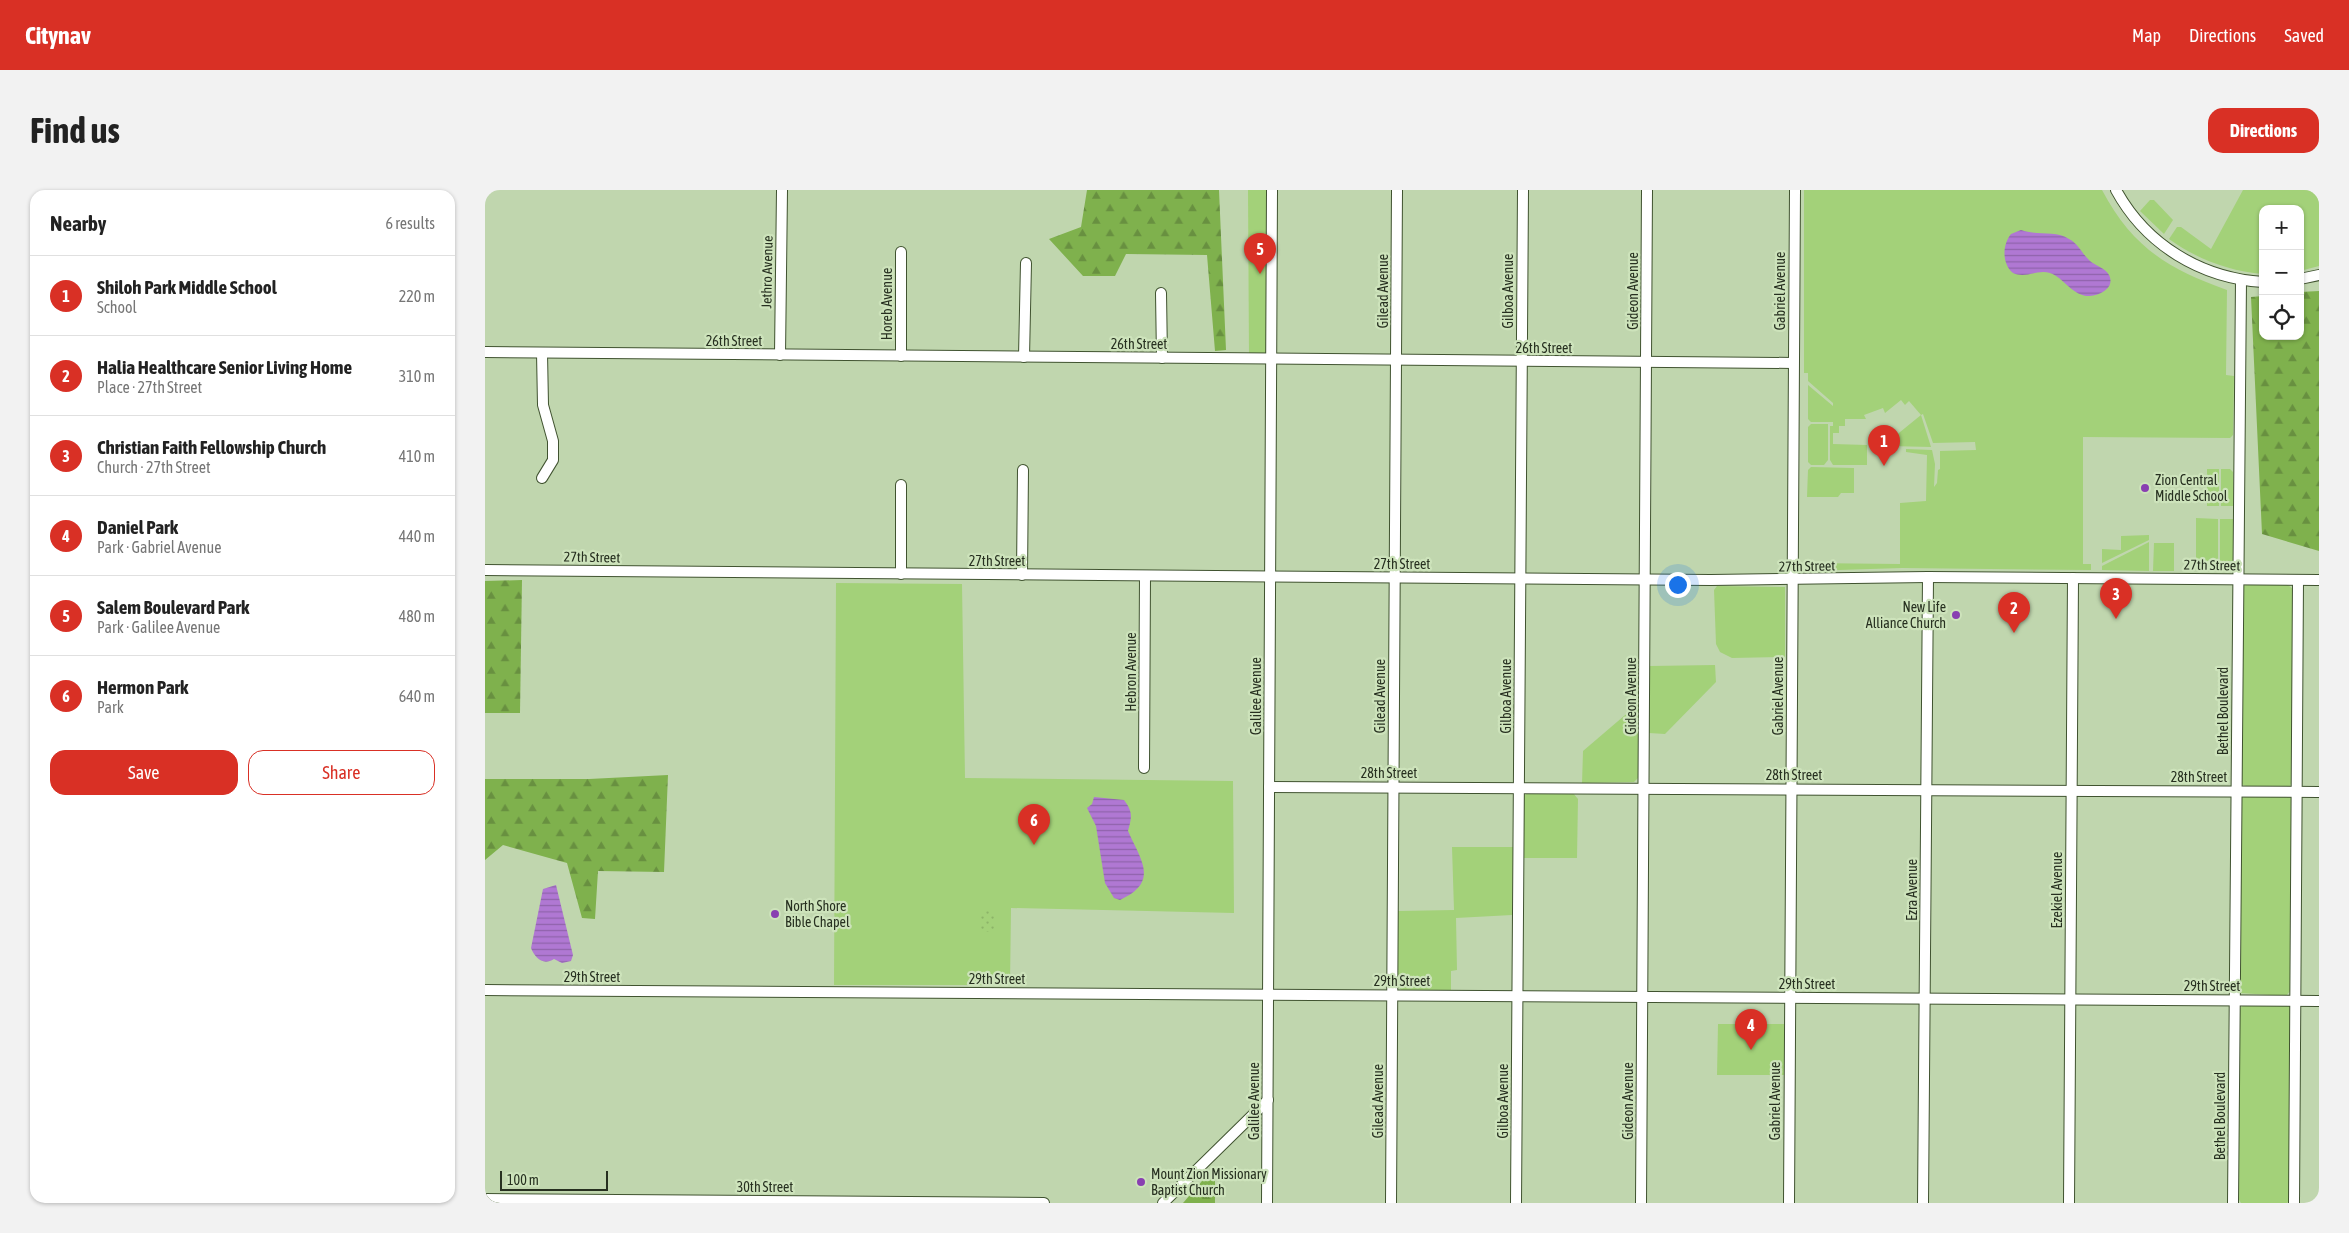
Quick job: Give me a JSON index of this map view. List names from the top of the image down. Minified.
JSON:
{"streets":{"street":["Jethro Avenue","Gilead Avenue","Gilboa Avenue","Gideon Avenue","Gabriel Avenue","Horeb Avenue","26th Street","27th Street","Hebron Avenue","Galilee Avenue","Bethel Boulevard","28th Street","Ezra Avenue","Ezekiel Avenue","29th Street","30th Street"]},"crossings":[["Jethro Avenue","26th Street"],["Gilead Avenue","26th Street"],["Gilead Avenue","27th Street"],["Gilead Avenue","28th Street"],["Gilead Avenue","29th Street"],["Gilboa Avenue","26th Street"],["Gilboa Avenue","27th Street"],["Gilboa Avenue","28th Street"],["Gilboa Avenue","29th Street"],["Gideon Avenue","26th Street"],["Gideon Avenue","27th Street"],["Gideon Avenue","28th Street"],["Gideon Avenue","29th Street"],["Gabriel Avenue","26th Street"],["Gabriel Avenue","27th Street"],["Gabriel Avenue","28th Street"],["Gabriel Avenue","29th Street"],["Horeb Avenue","26th Street"],["26th Street","Galilee Avenue"],["27th Street","Hebron Avenue"],["27th Street","Galilee Avenue"],["27th Street","Bethel Boulevard"],["27th Street","Ezra Avenue"],["27th Street","Ezekiel Avenue"],["Galilee Avenue","28th Street"],["Galilee Avenue","29th Street"],["Bethel Boulevard","28th Street"],["Bethel Boulevard","29th Street"],["28th Street","Ezra Avenue"],["28th Street","Ezekiel Avenue"],["Ezra Avenue","29th Street"],["Ezekiel Avenue","29th Street"]],"places":["Zion Central Middle School","New Life Alliance Church","North Shore Bible Chapel","Mount Zion Missionary Baptist Church"],"scale_bar":"100 m","page":{"header":"Citynav","nav":["Map","Directions","Saved"],"buttons":["Directions",["Save","Share"]],"title":"Find us","heading":["Nearby","6 results"],"map_buttons":["+","−"],"pins":["5","1","3","2","6","4"],"list":[{"mark":"1","name":"Shiloh Park Middle School","note":"School","value":"220 m"},{"mark":"2","name":"Halia Healthcare Senior Living Home","note":"Place · 27th Street","value":"310 m"},{"mark":"3","name":"Christian Faith Fellowship Church","note":"Church · 27th Street","value":"410 m"},{"mark":"4","name":"Daniel Park","note":"Park · Gabriel Avenue","value":"440 m"},{"mark":"5","name":"Salem Boulevard Park","note":"Park · Galilee Avenue","value":"480 m"},{"mark":"6","name":"Hermon Park","note":"Park","value":"640 m"}],"scale":"100 m"}}
